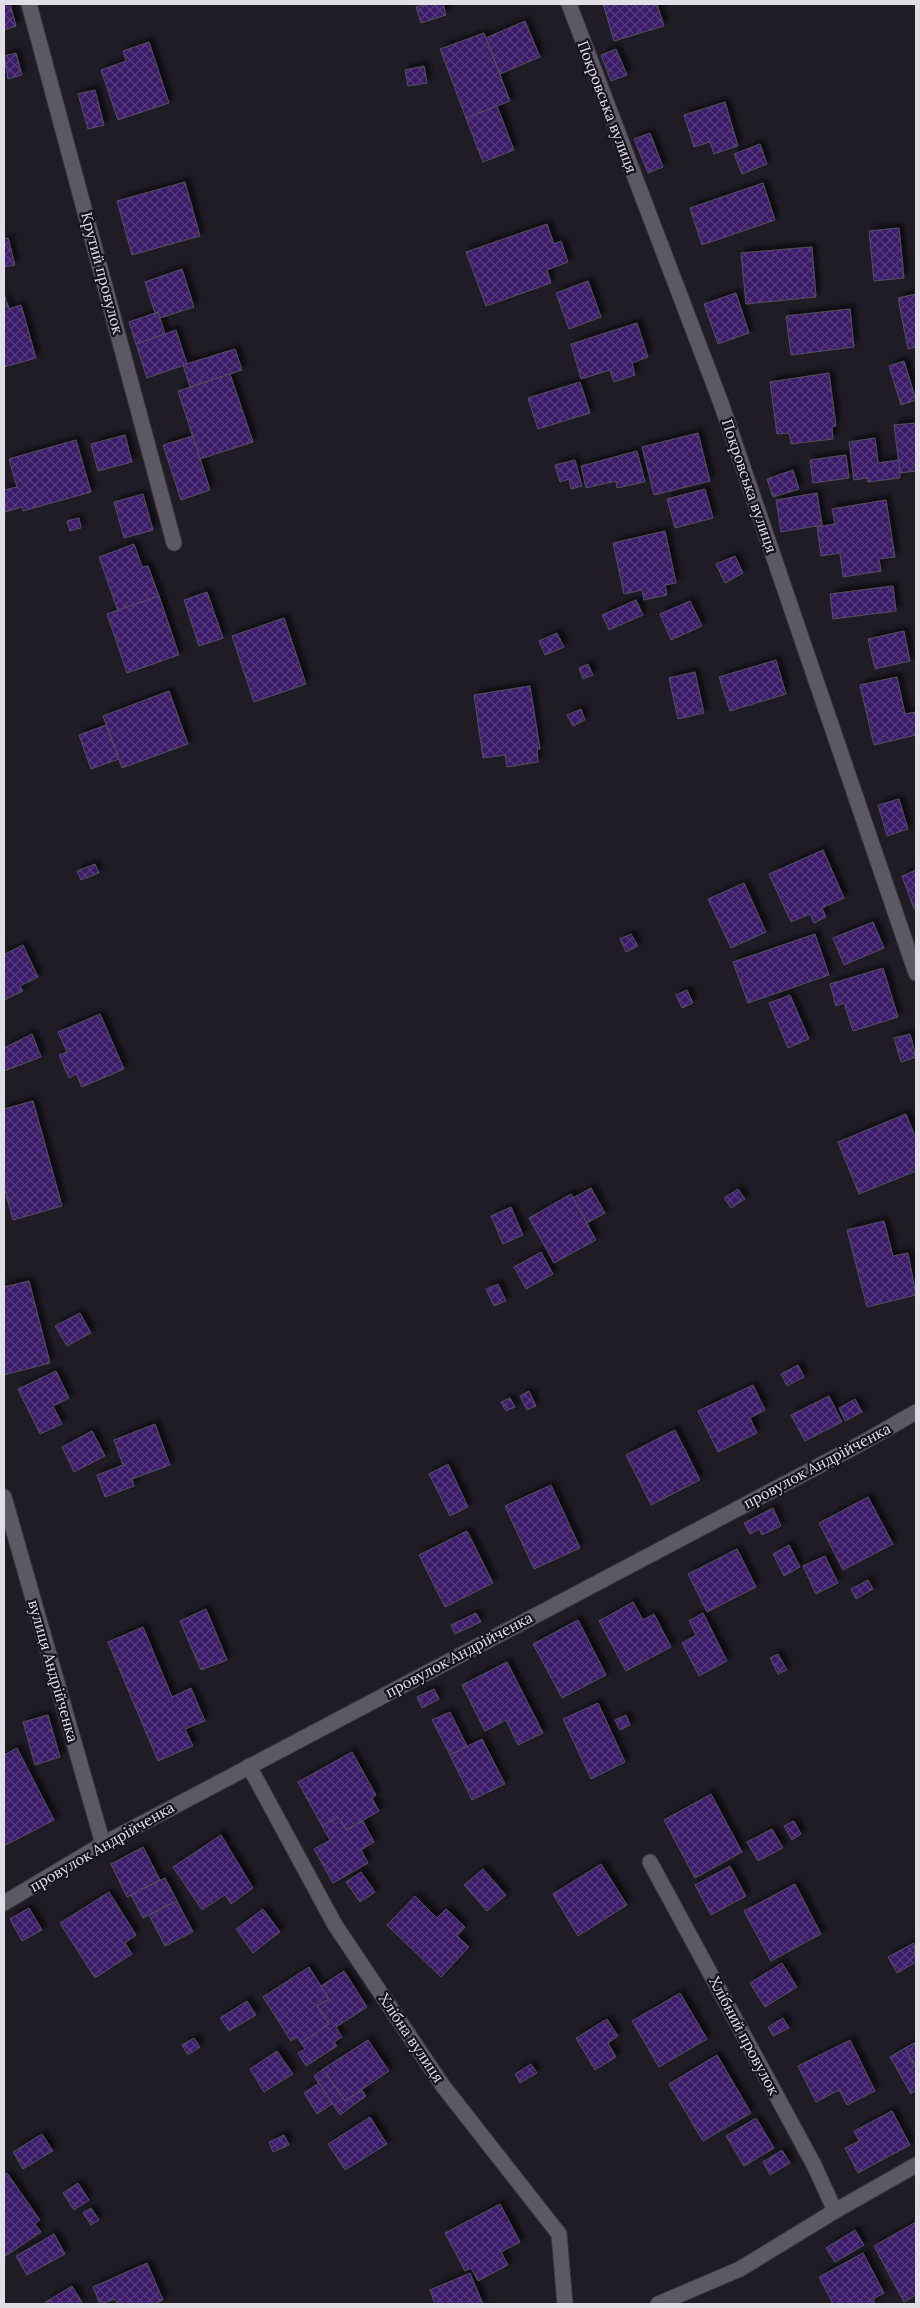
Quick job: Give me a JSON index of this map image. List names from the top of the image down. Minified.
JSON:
{"streets":{"street":["Покровська вулиця","Крутий провулок","провулок Андрійченка","вулиця Андрійченка","Хлібний провулок","Хлібна вулиця"]},"crossings":[["провулок Андрійченка","вулиця Андрійченка"],["провулок Андрійченка","Хлібна вулиця"]]}
